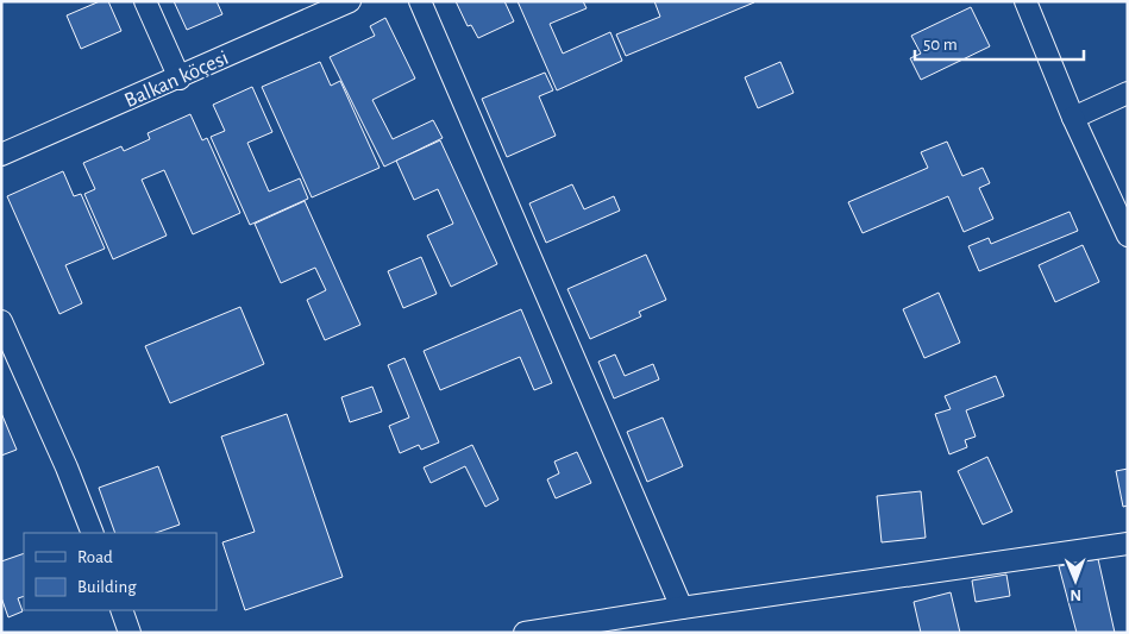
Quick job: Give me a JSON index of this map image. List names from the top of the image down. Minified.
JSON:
{"streets":{"street":["Balkan köçesi"]},"legend":["Road","Building"],"scale_bar":"50 m","north":"bottom"}
